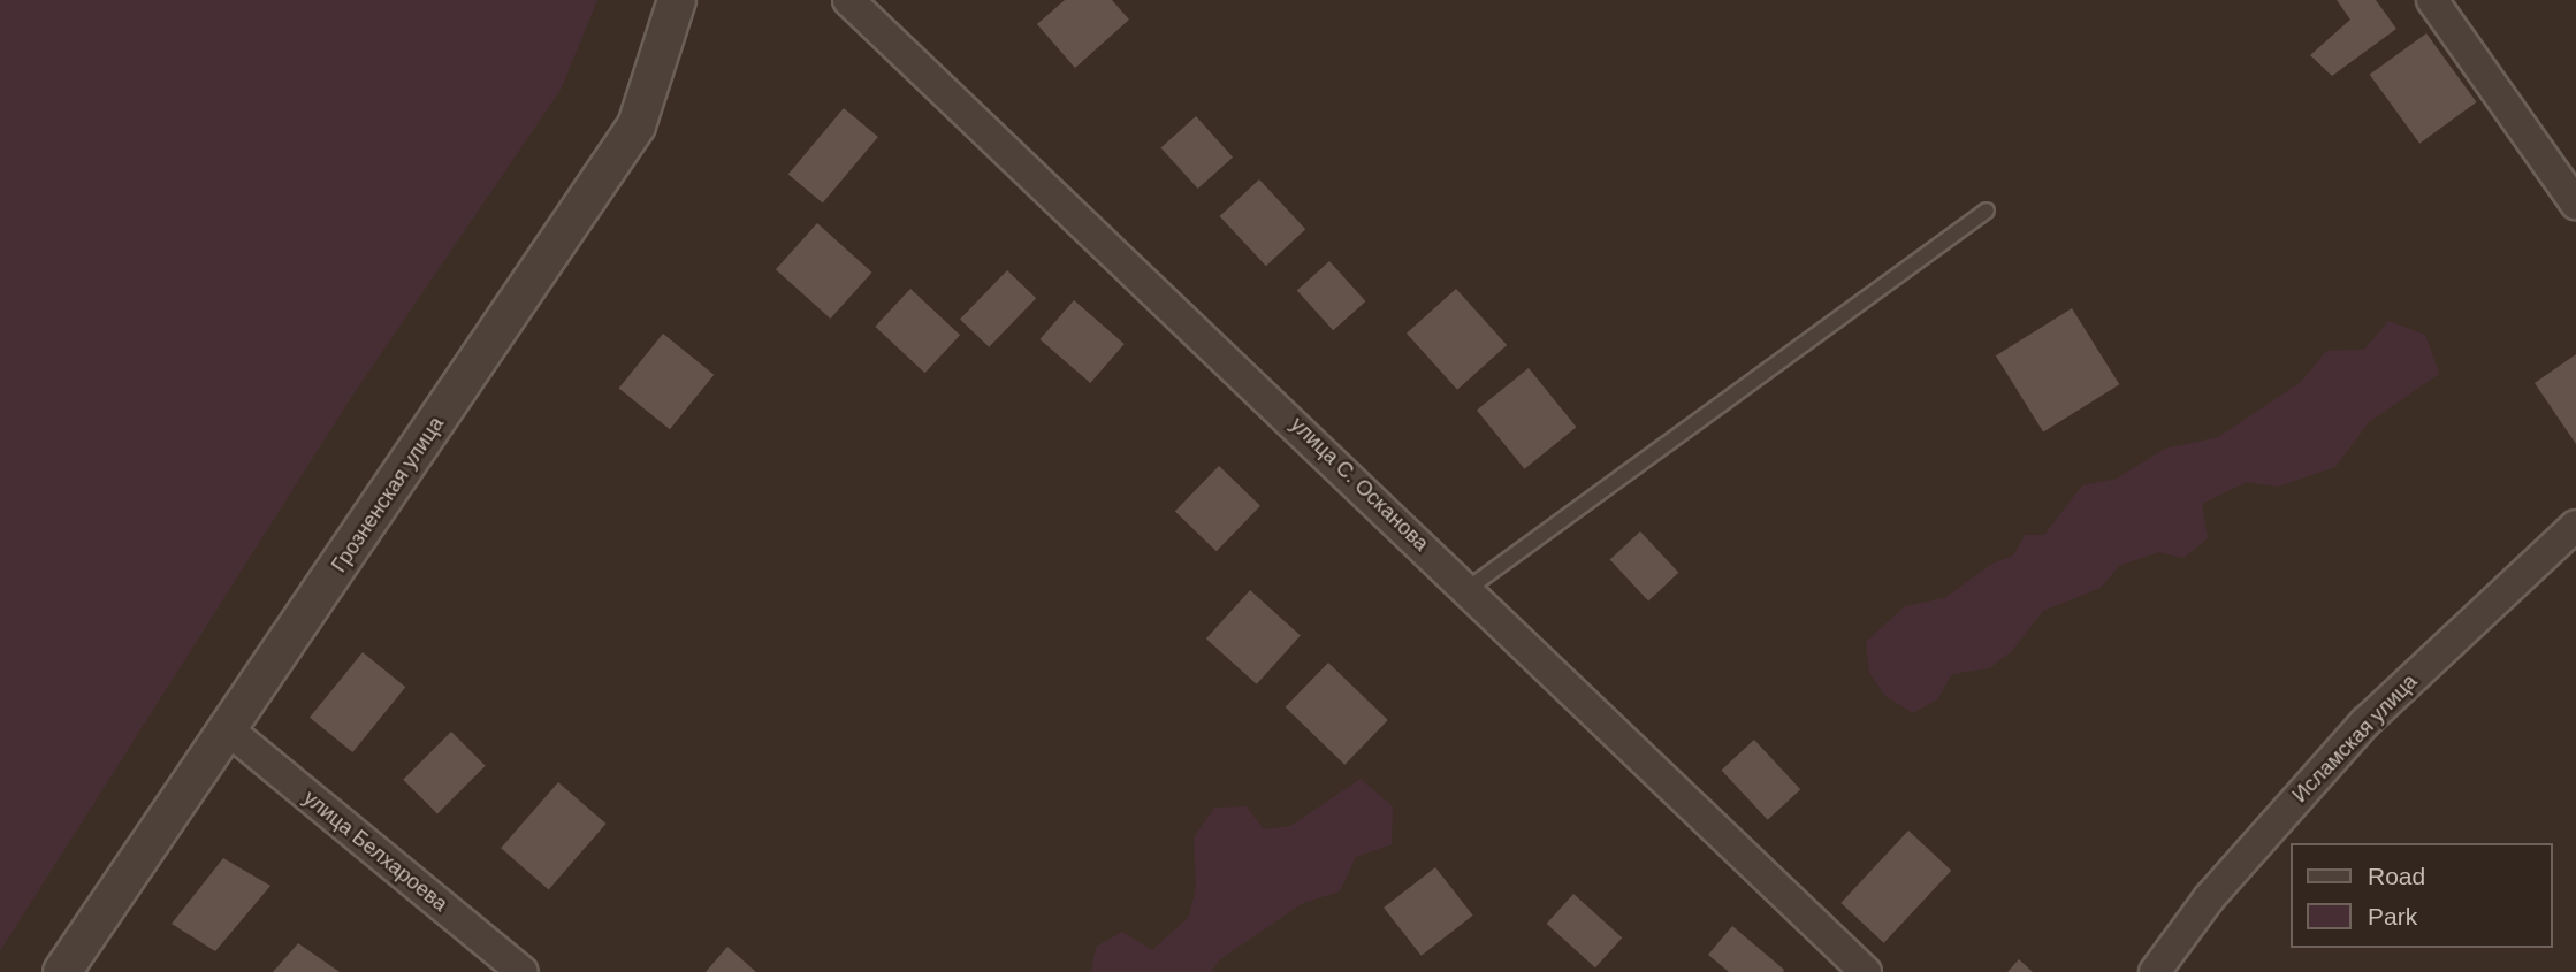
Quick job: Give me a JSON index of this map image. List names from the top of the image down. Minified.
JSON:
{"streets":{"street":["улица С. Осканова","Грозненская улица","Исламская улица","улица Белхароева"]},"crossings":[["Грозненская улица","улица Белхароева"]],"legend":["Road","Park"]}
